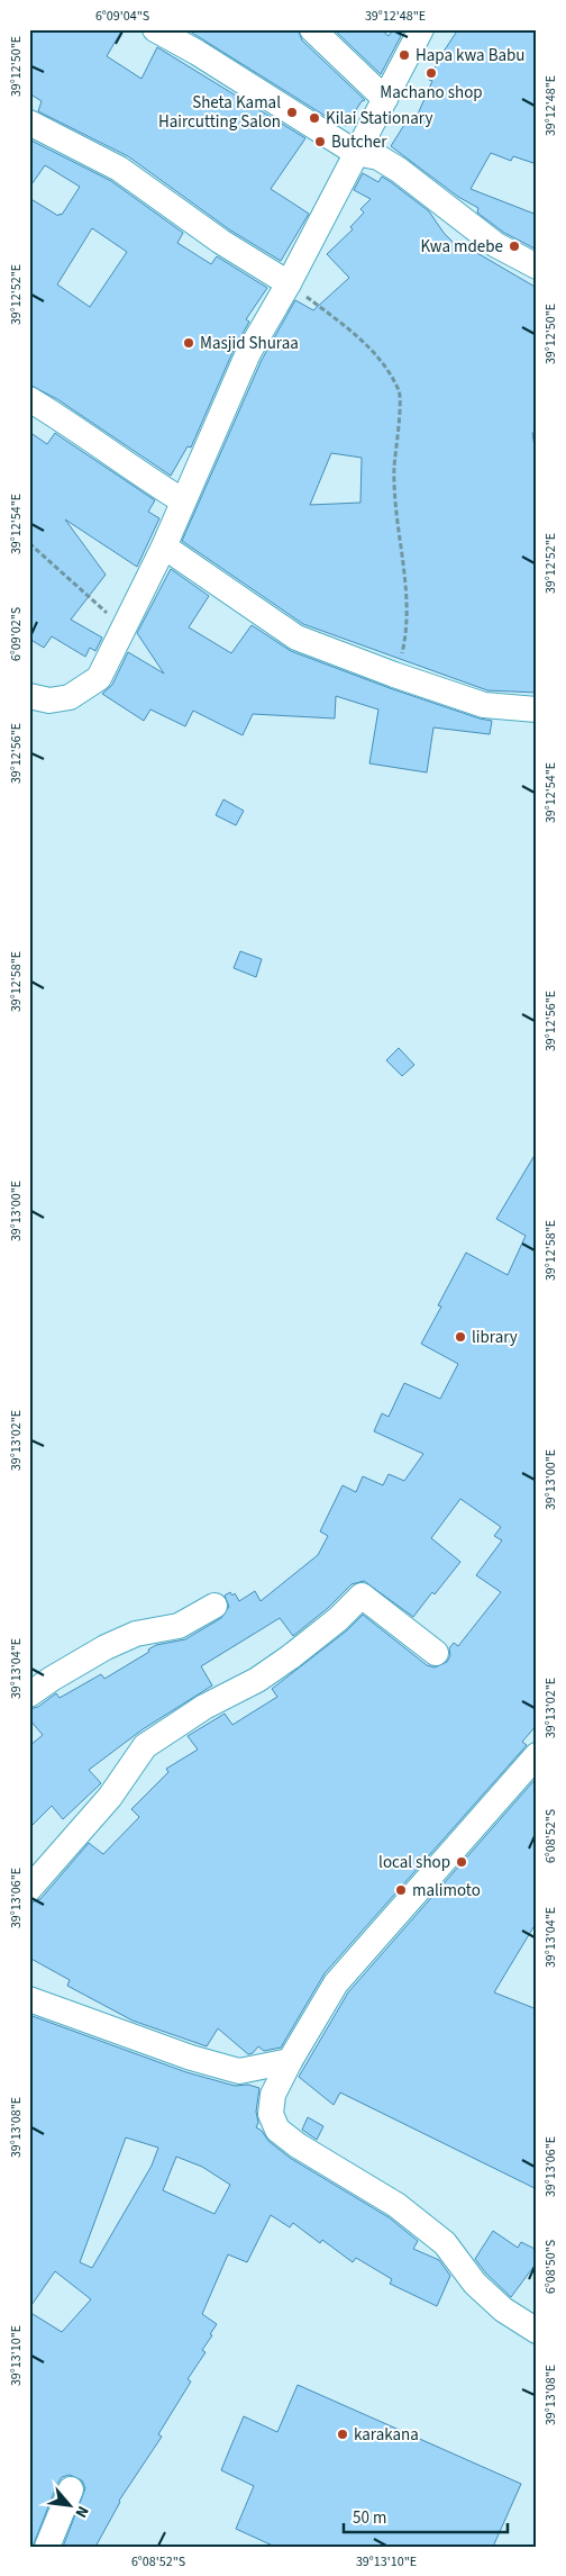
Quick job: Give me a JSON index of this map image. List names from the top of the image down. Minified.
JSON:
{"places":["Hapa kwa Babu","Machano shop","Sheta Kamal Haircutting Salon","Kilai Stationary","Butcher","Kwa mdebe","Masjid Shuraa","library","local shop","malimoto","karakana"],"scale_bar":"50 m","north":"bottom right","coordinates":["6°09'04\"S","39°12'48\"E","39°12'50\"E","39°12'52\"E","39°12'54\"E","6°09'02\"S","39°12'56\"E","39°12'58\"E","39°13'00\"E","39°13'02\"E","39°13'04\"E","6°08'52\"S","39°13'06\"E","39°13'08\"E","6°08'50\"S","39°13'10\"E"]}
